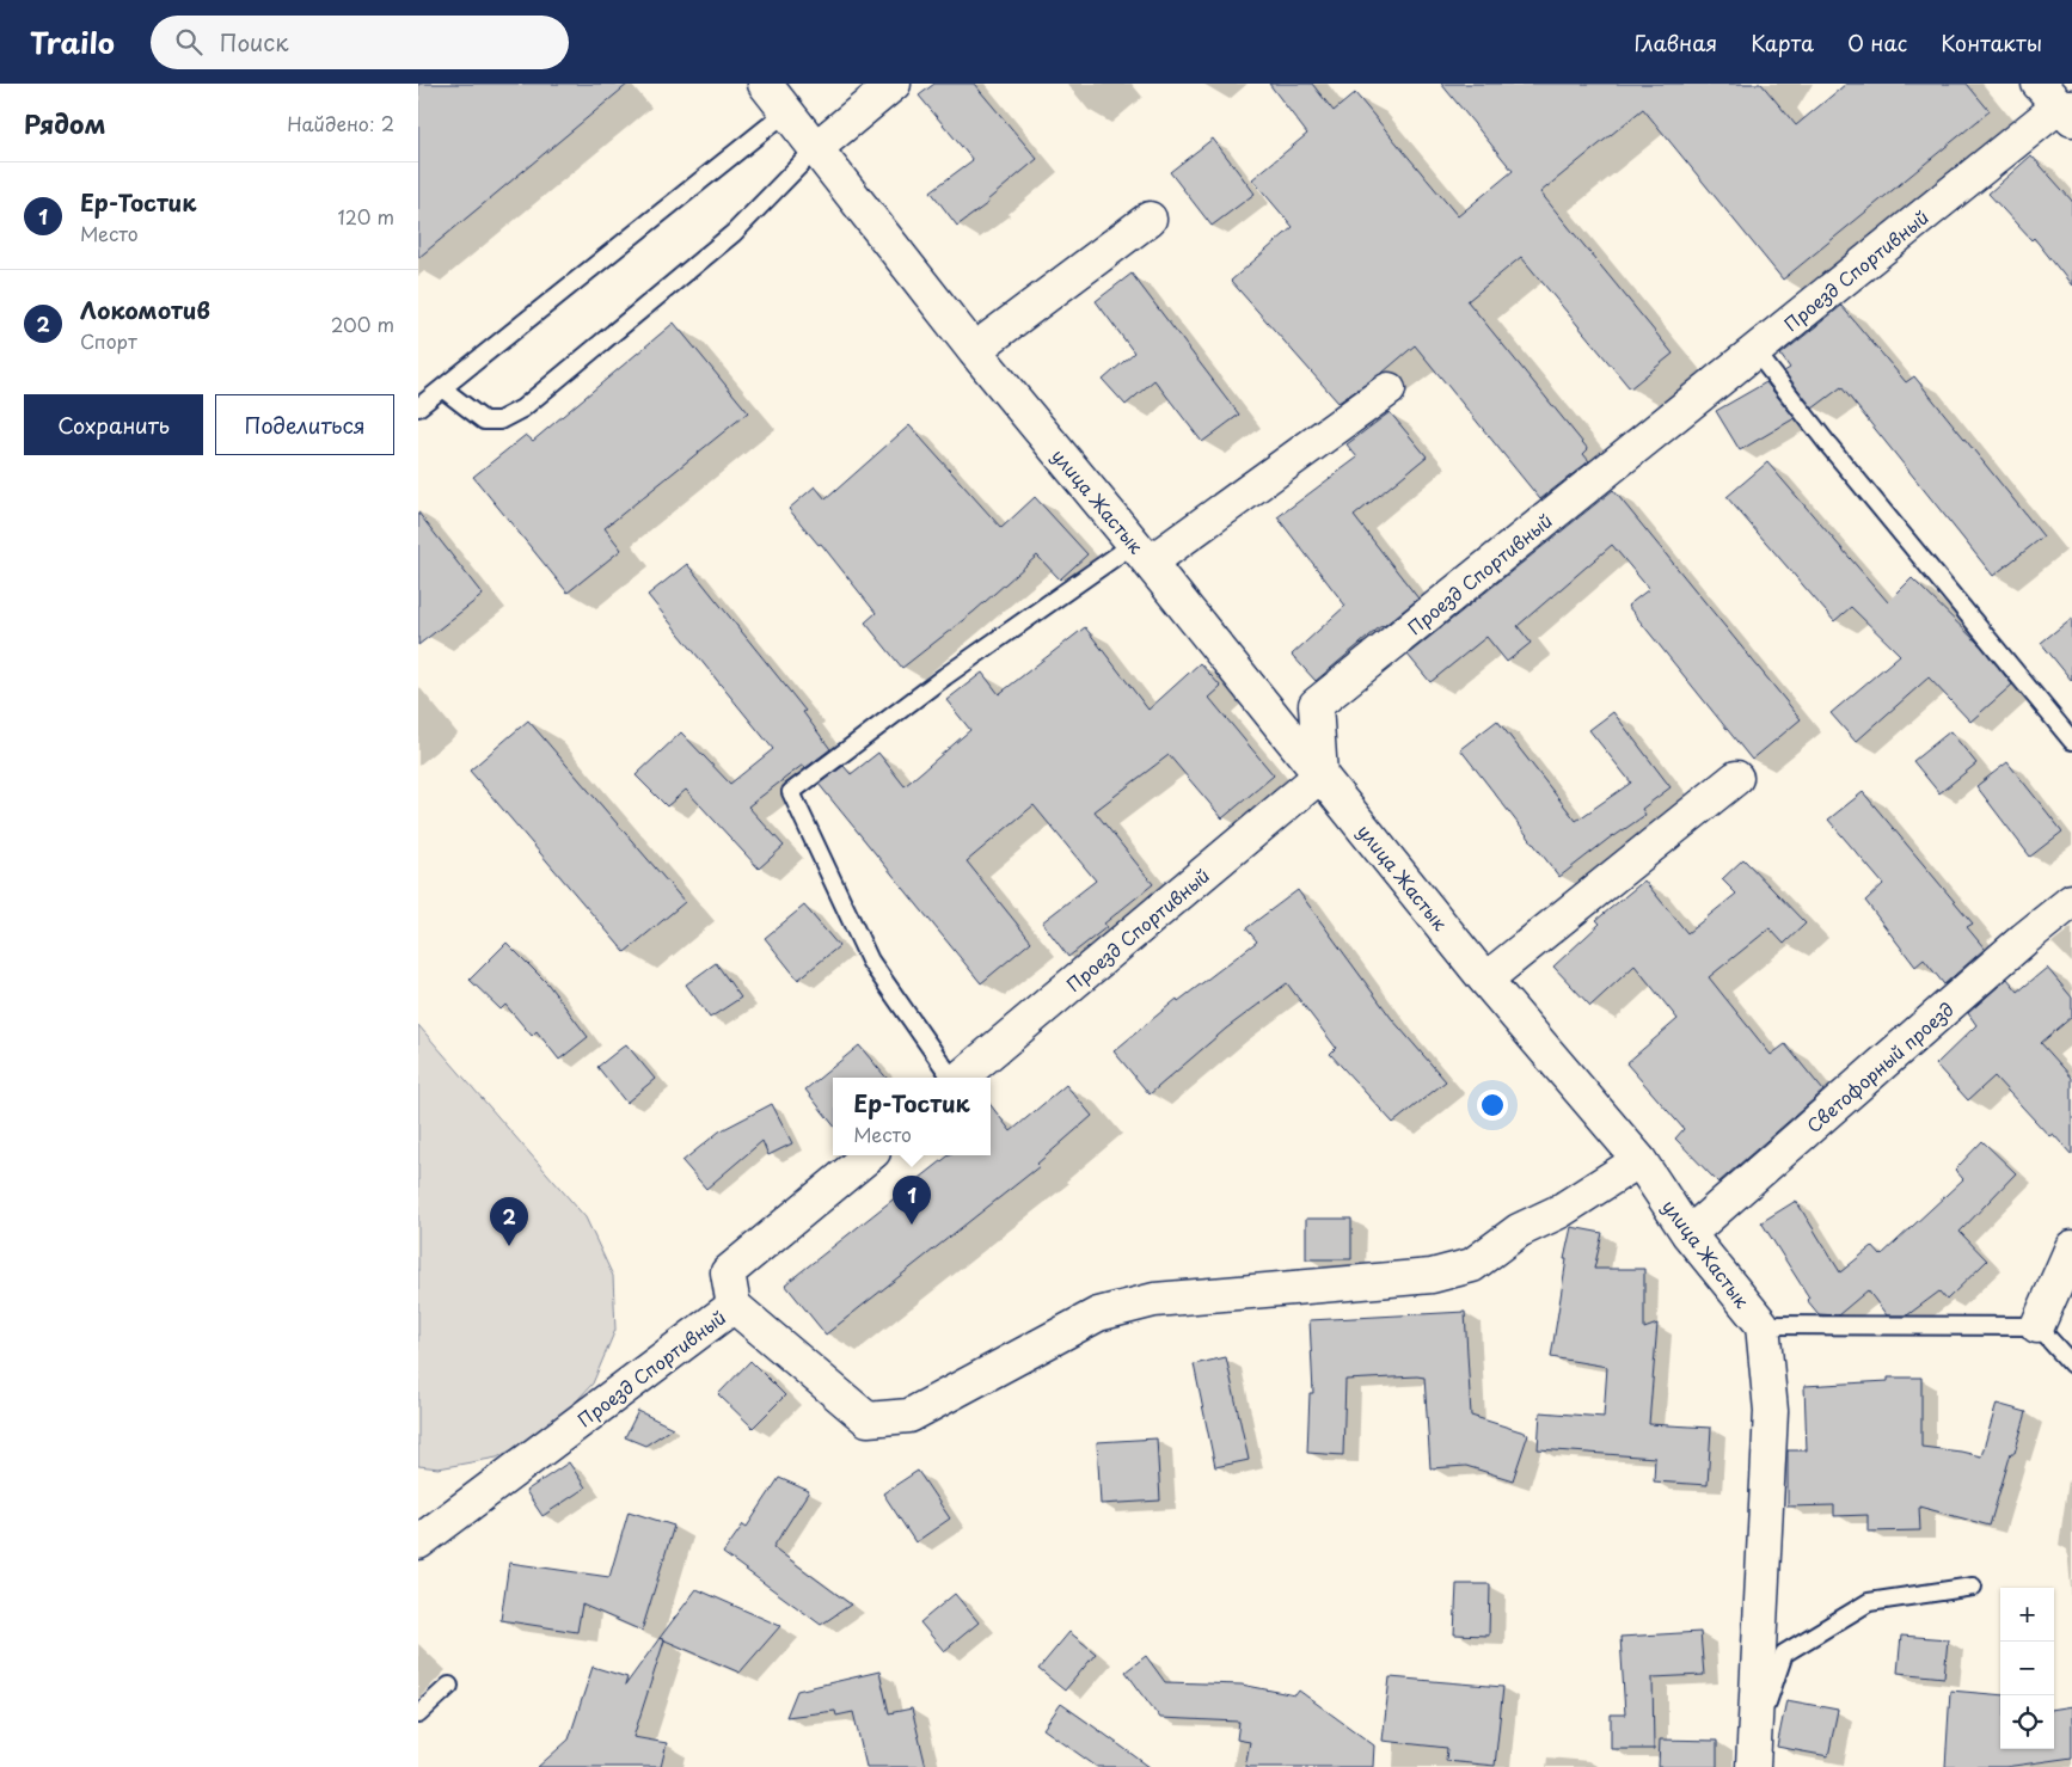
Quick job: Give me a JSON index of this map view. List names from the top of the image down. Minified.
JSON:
{"streets":{"street":["Проезд Спортивный","улица Жастык","Светофорный проезд"]},"crossings":[["Проезд Спортивный","улица Жастык"],["улица Жастык","Светофорный проезд"]],"page":{"header":"Trailo","search":"Поиск","nav":["Главная","Карта","О нас","Контакты"],"heading":["Рядом","Найдено: 2"],"list":[{"mark":"1","name":"Ер-Тостик","note":"Место","value":"120 m"},{"mark":"2","name":"Локомотив","note":"Спорт","value":"200 m"}],"buttons":["Сохранить","Поделиться"],"popup":["Ер-Тостик","Место"],"pins":["1","2"],"map_buttons":["+","−"]}}
